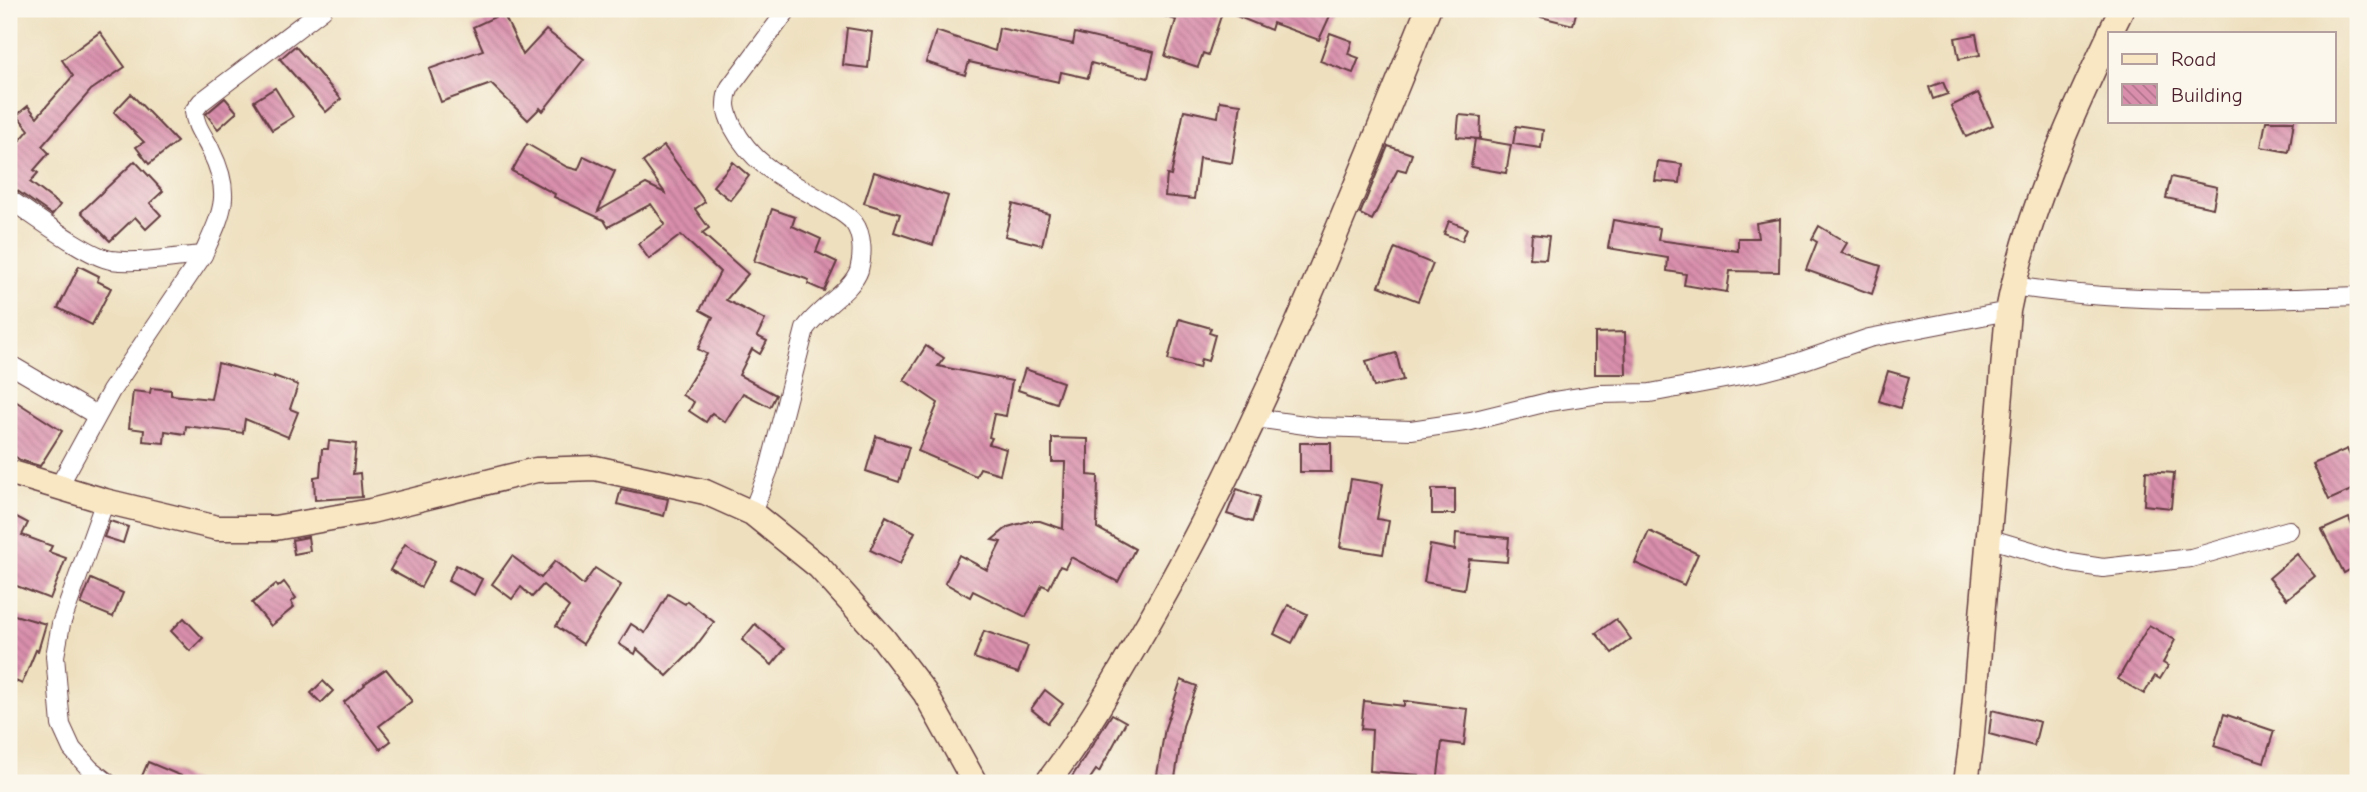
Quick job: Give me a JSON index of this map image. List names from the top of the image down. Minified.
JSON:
{"legend":["Road","Building"]}
